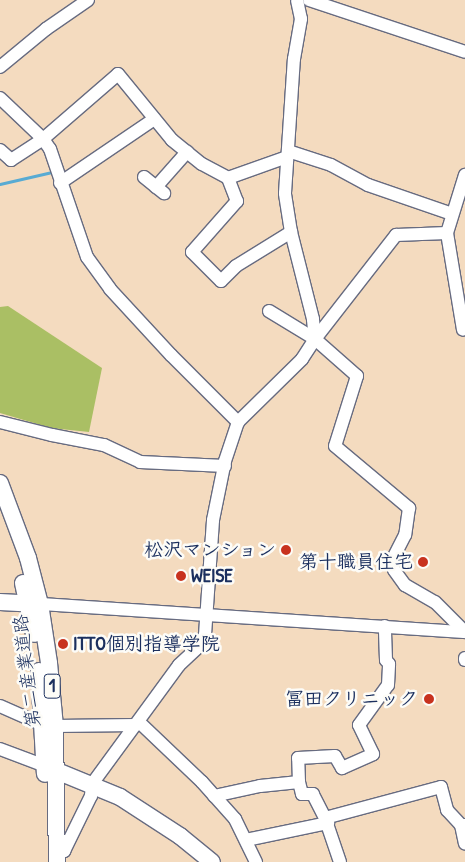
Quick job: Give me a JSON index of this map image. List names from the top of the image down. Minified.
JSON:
{"streets":{"main road":["第二産業道路","1"]},"places":["松沢マンション","第十職員住宅","WEISE","ITTO個別指導学院","冨田クリニック"]}
